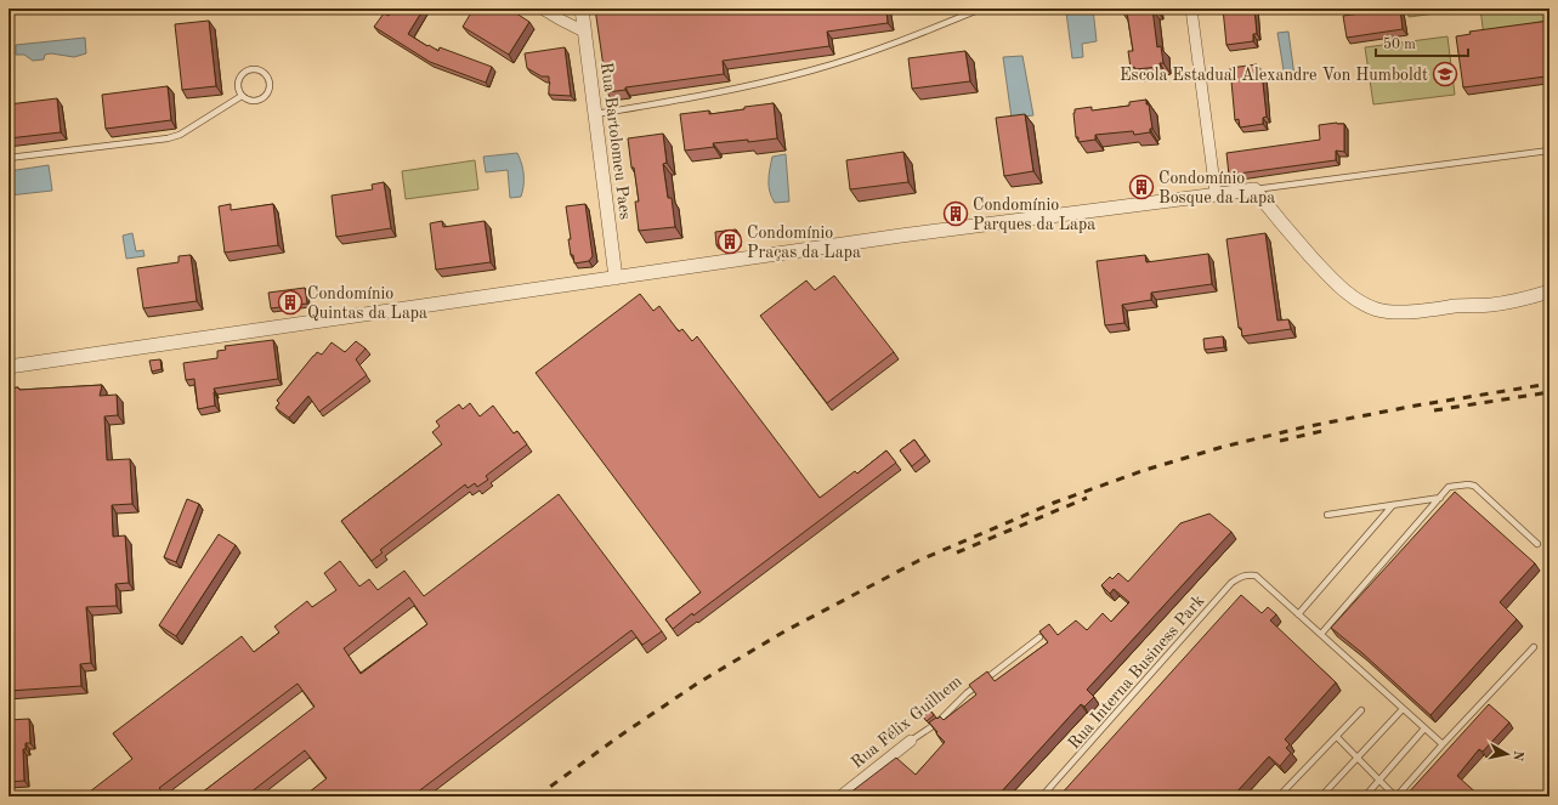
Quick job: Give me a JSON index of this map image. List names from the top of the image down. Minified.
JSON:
{"streets":{"street":["Rua Bartolomeu Paes","Rua Félix Guilhem"],"lane":["Rua Interna Business Park"]},"places":{"school or university":["Escola Estadual Alexandre Von Humboldt"],"building":["Condomínio Bosque da Lapa","Condomínio Parques da Lapa","Condomínio Praças da Lapa","Condomínio Quintas da Lapa"]},"scale_bar":"50 m","north":"right"}
